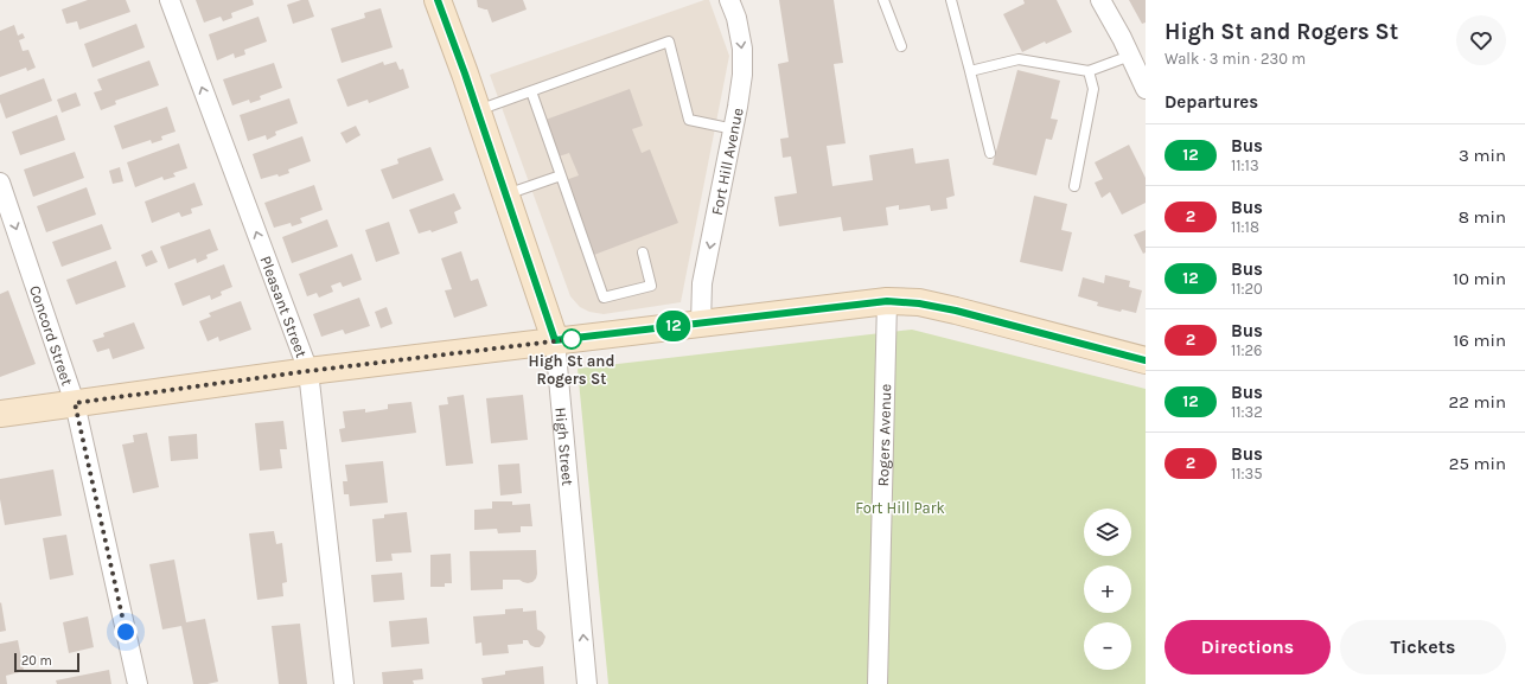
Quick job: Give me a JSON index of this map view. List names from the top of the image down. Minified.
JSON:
{"streets":{"street":["Fort Hill Avenue","Pleasant Street","Concord Street","Rogers Avenue","High Street"]},"one_way":["Fort Hill Avenue","Pleasant Street","Concord Street","High Street"],"parks":["Fort Hill Park"],"places":["High St and Rogers St"],"lines":["bus line 12"],"scale_bar":"20 m","page":{"on_map":"12","heading":[["High St and Rogers St","Walk · 3 min · 230 m"],"Departures"],"list":[{"mark":"12","name":"Bus","note":"11:13","value":"3 min"},{"mark":"2","name":"Bus","note":"11:18","value":"8 min"},{"mark":"12","name":"Bus","note":"11:20","value":"10 min"},{"mark":"2","name":"Bus","note":"11:26","value":"16 min"},{"mark":"12","name":"Bus","note":"11:32","value":"22 min"},{"mark":"2","name":"Bus","note":"11:35","value":"25 min"}],"map_buttons":["+","−"],"buttons":["Directions","Tickets"],"scale":"20 m"}}
